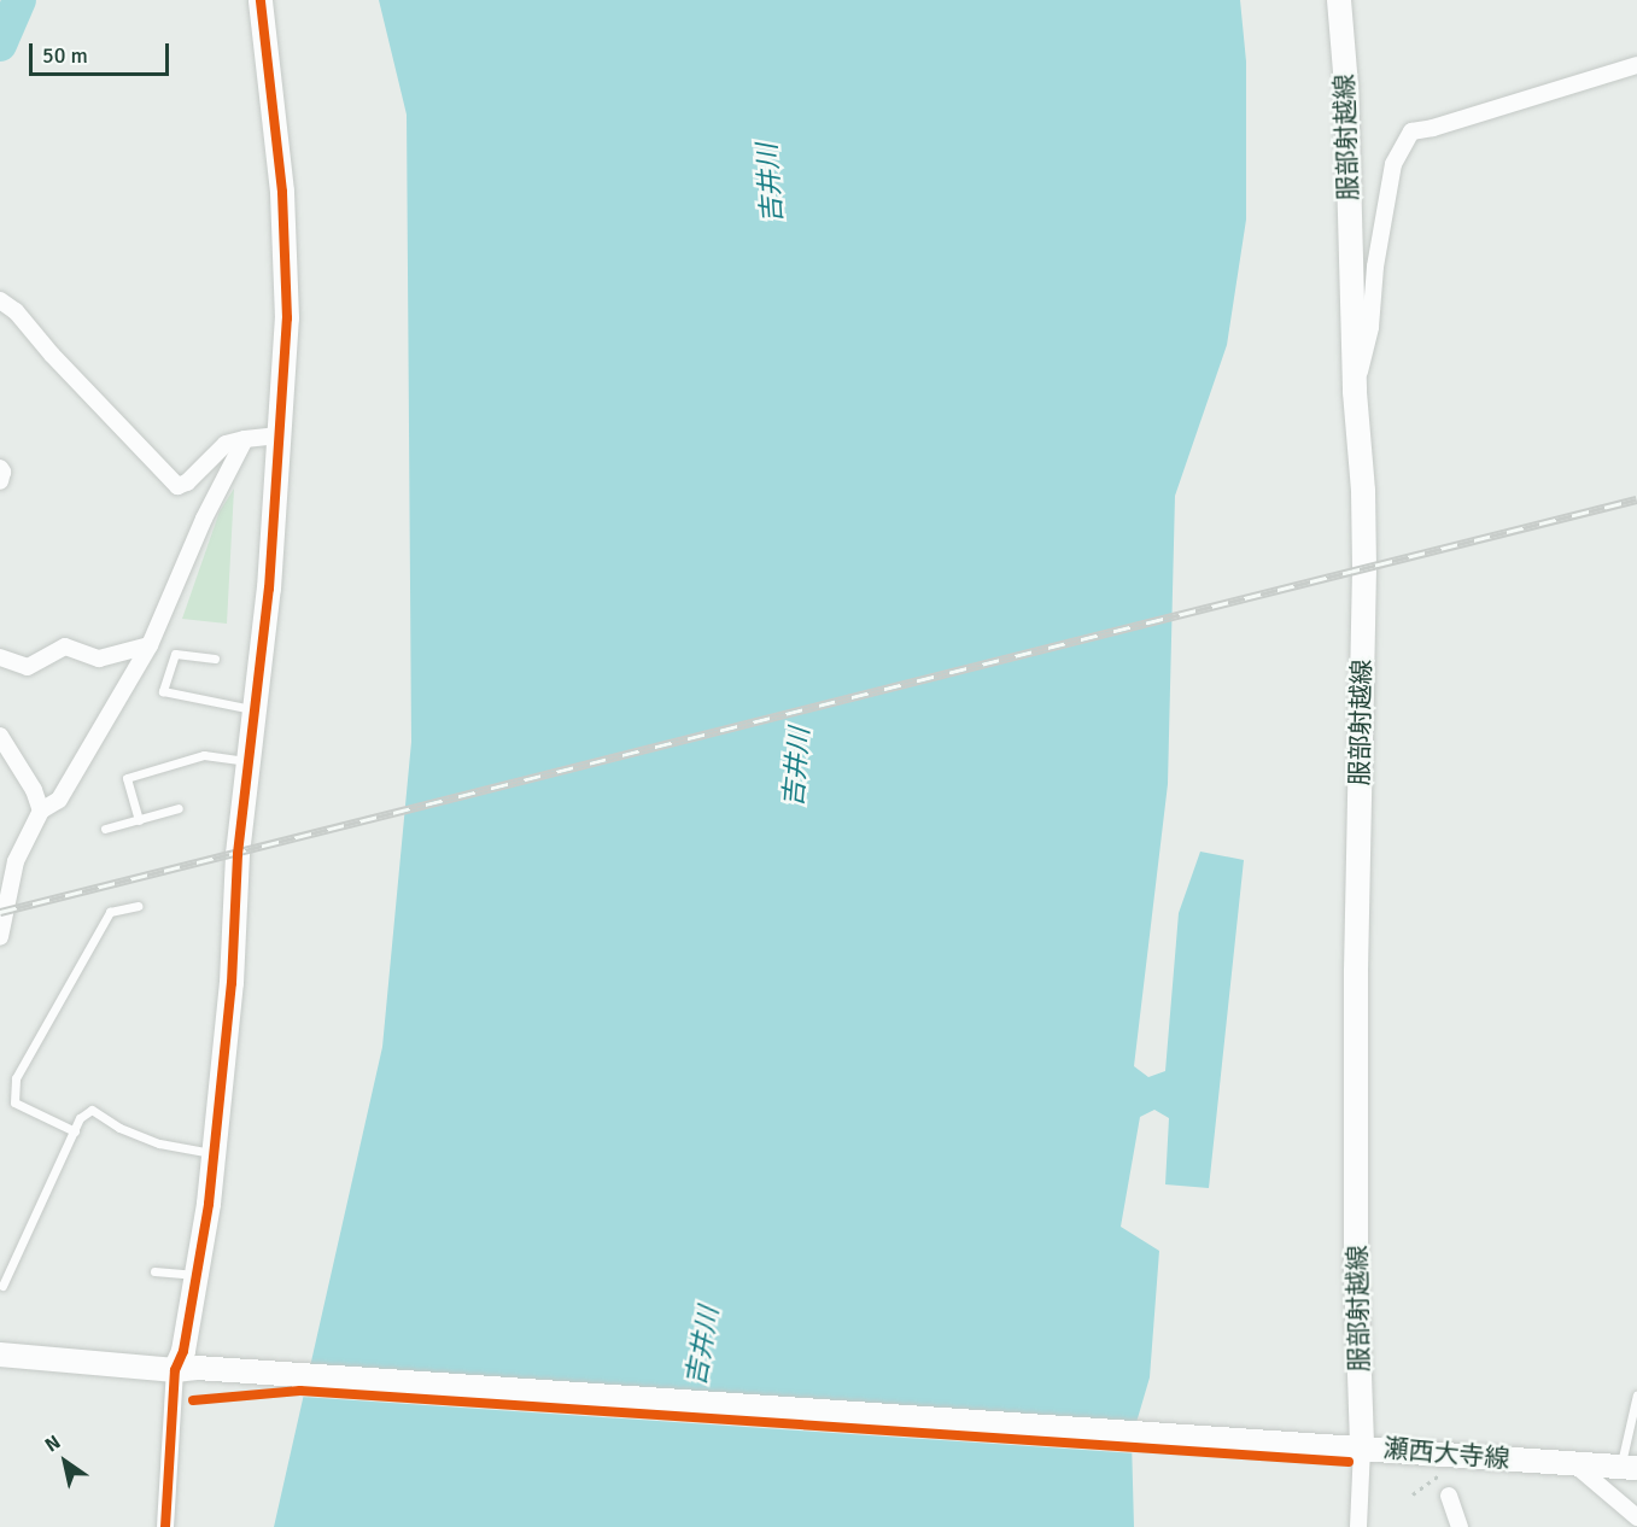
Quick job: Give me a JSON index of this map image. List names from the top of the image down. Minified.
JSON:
{"streets":{"main road":["服部射越線","瀬西大寺線"]},"crossings":[["服部射越線","瀬西大寺線"]],"water":["吉井川"],"scale_bar":"50 m","north":"top left"}
